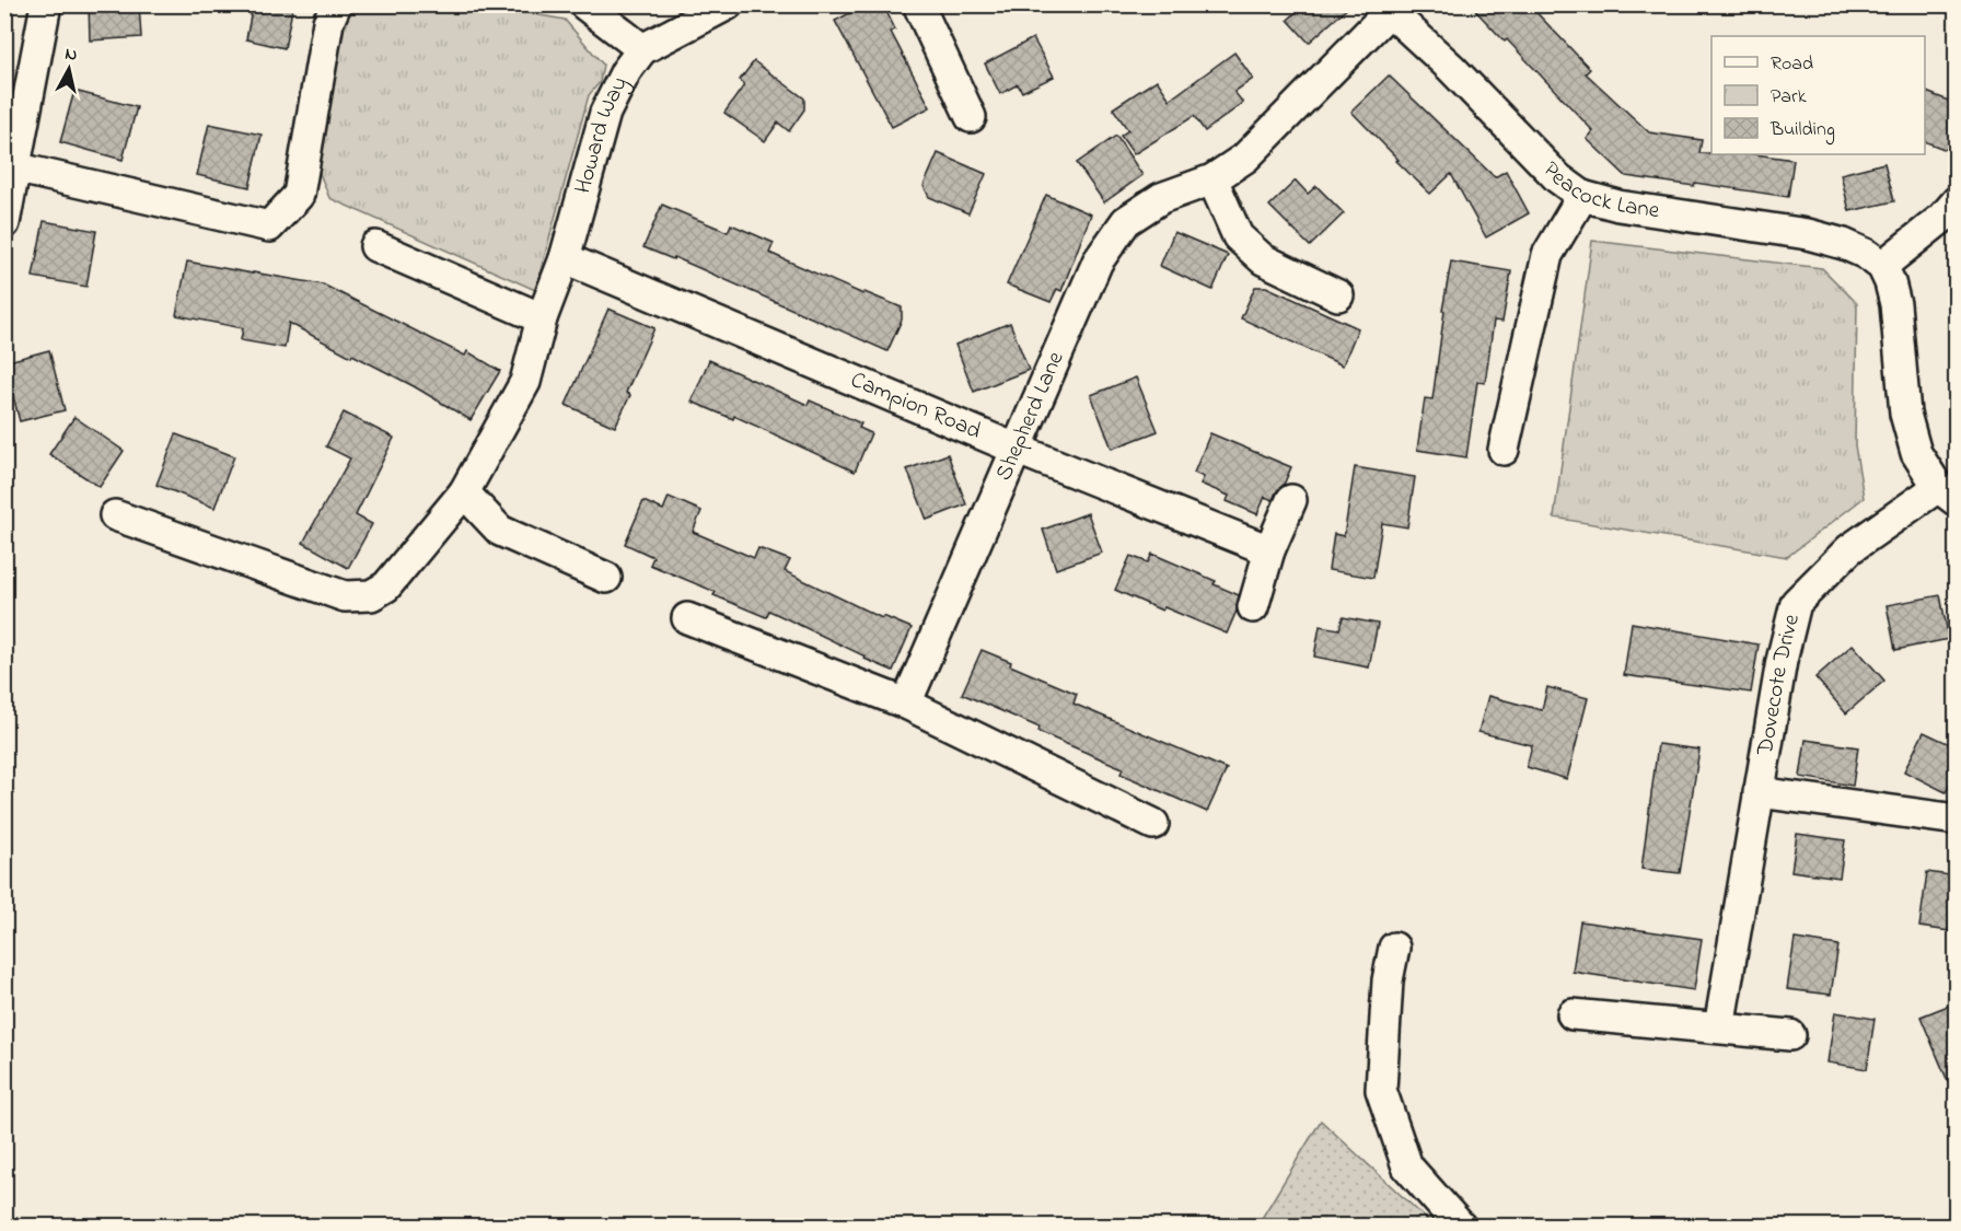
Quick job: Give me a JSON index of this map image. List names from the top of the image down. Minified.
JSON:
{"streets":{"street":["Howard Way","Peacock Lane","Campion Road","Shepherd Lane","Dovecote Drive"]},"crossings":[["Howard Way","Campion Road"],["Peacock Lane","Shepherd Lane"],["Campion Road","Shepherd Lane"]],"legend":["Road","Park","Building"],"north":"top"}
